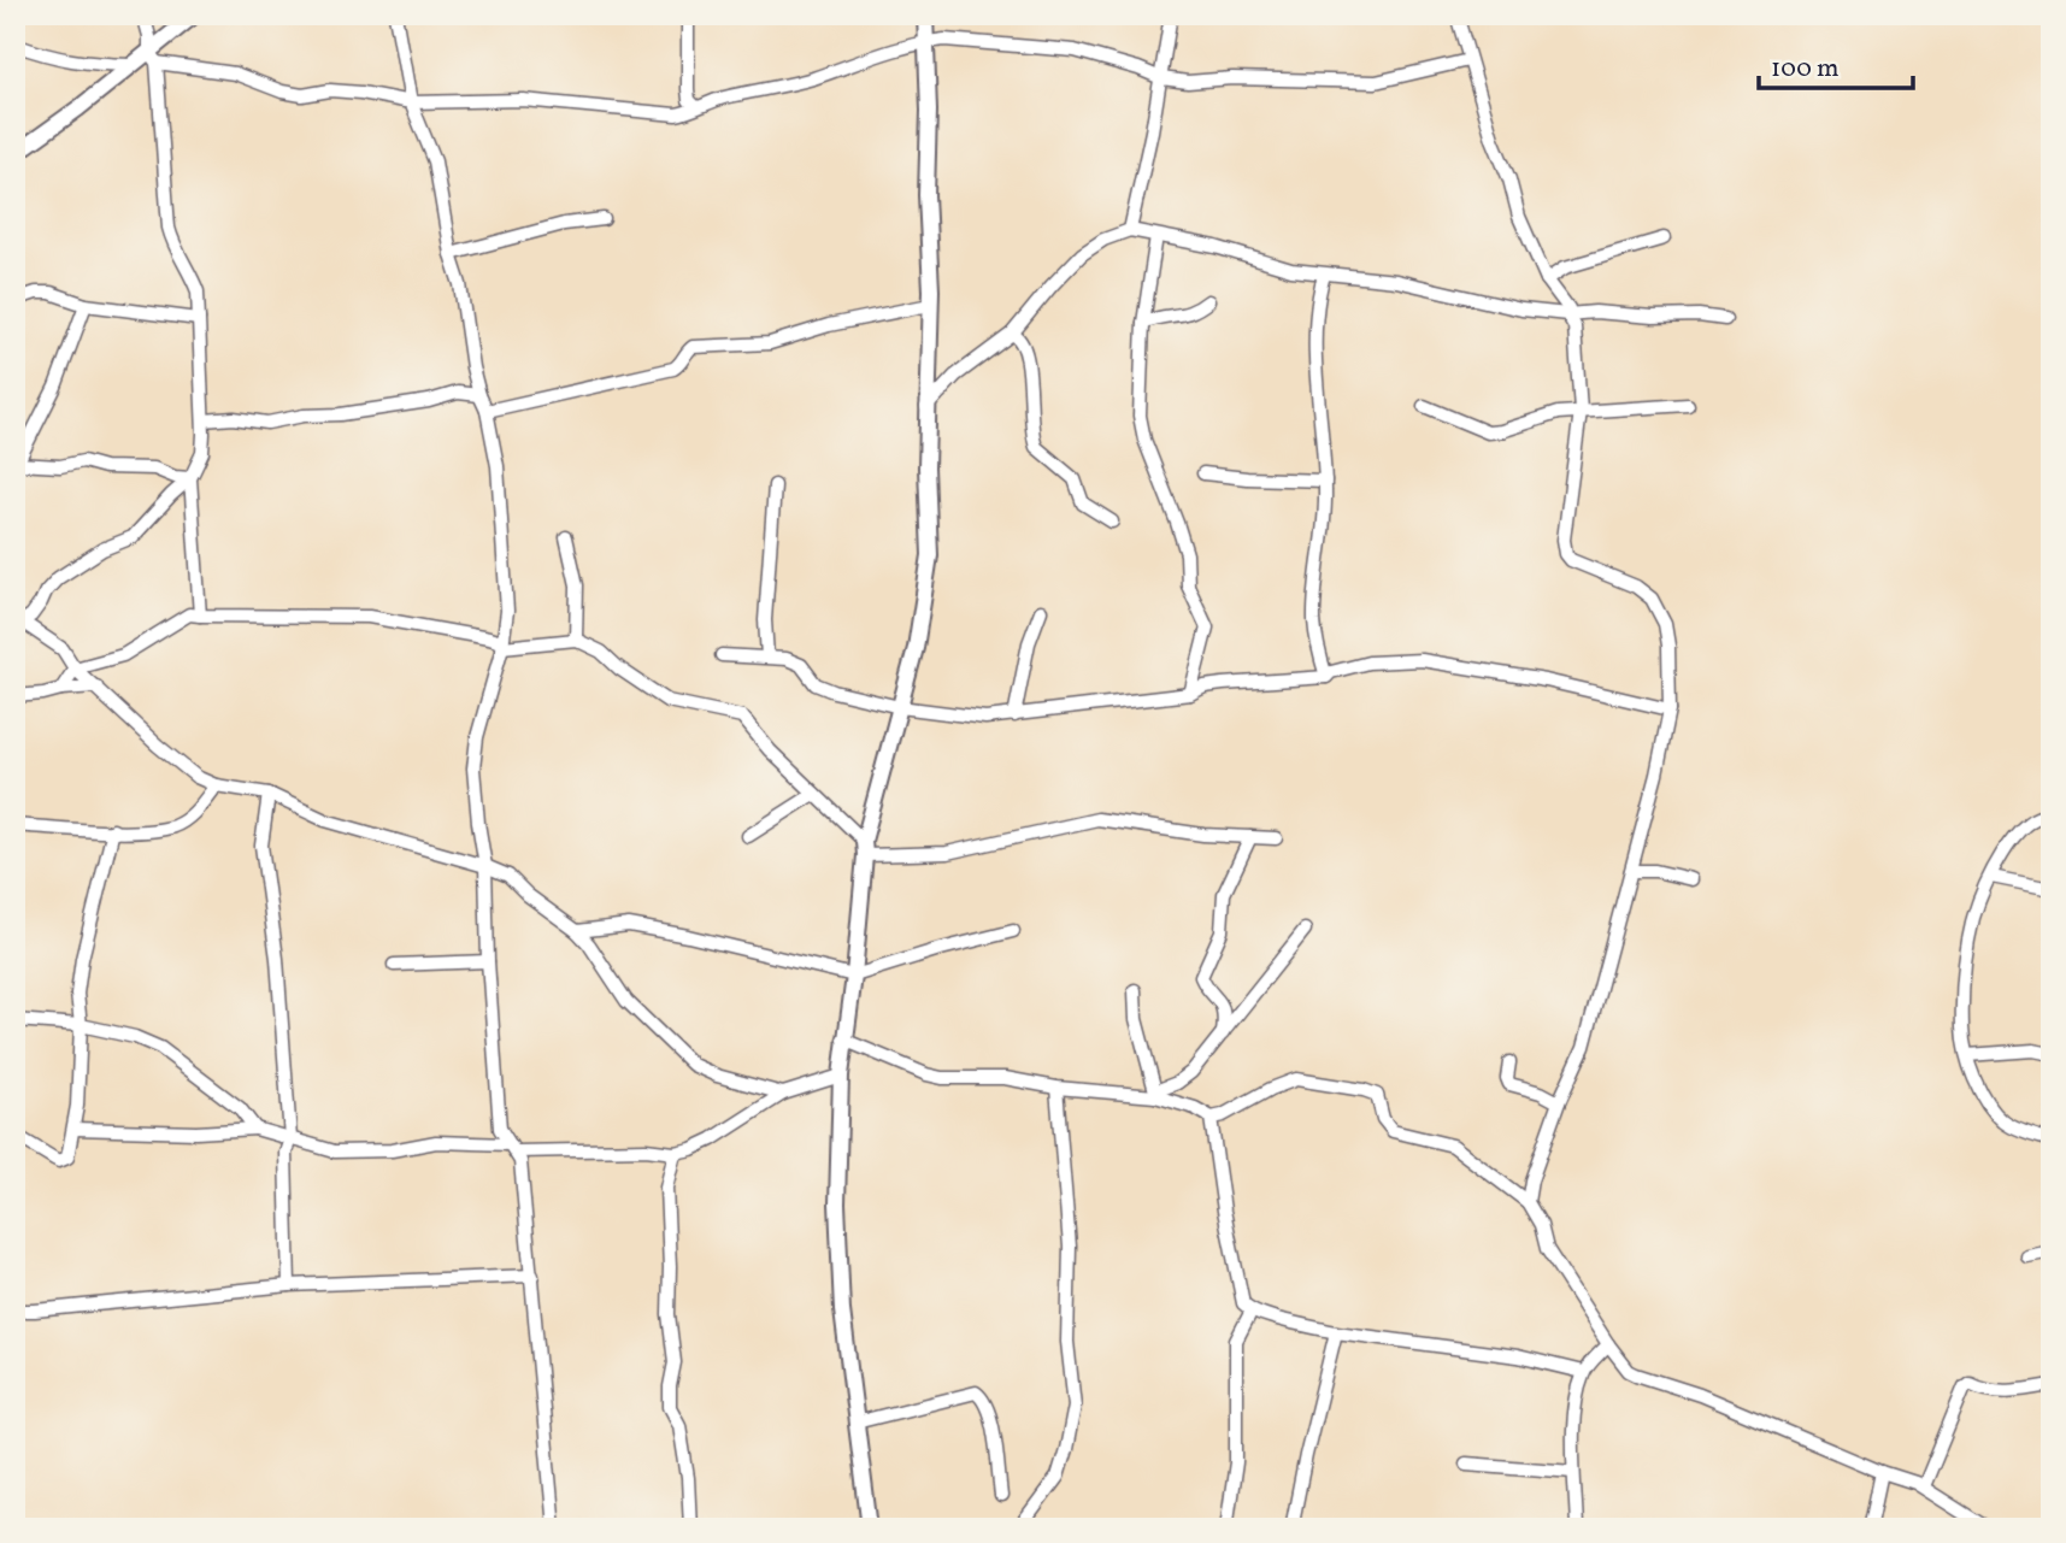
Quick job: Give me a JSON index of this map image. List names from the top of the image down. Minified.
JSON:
{"scale_bar":"100 m"}
